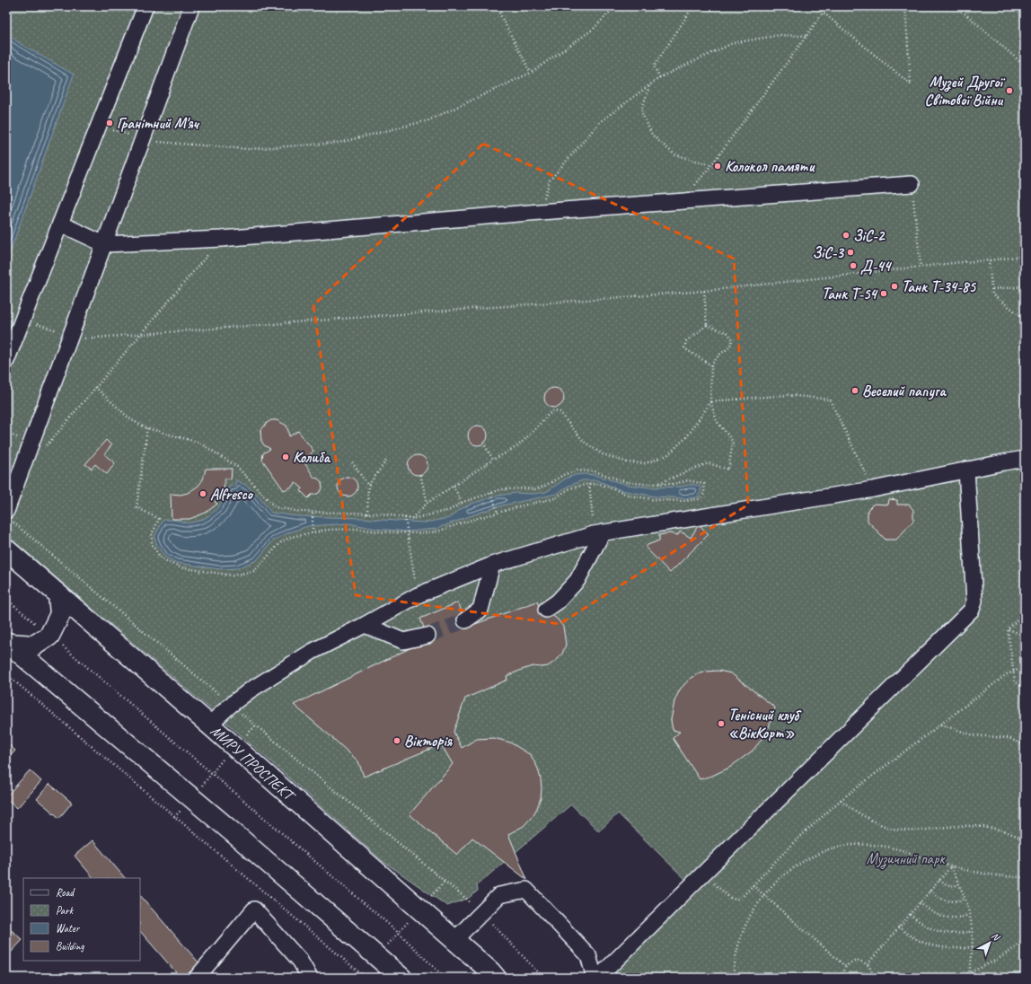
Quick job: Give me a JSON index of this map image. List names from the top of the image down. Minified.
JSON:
{"streets":{"main road":["МИРУ ПРОСПЕКТ"]},"parks":["Музичний парк"],"places":["Музей Другої Світової Війни","Гранітний М'яч","Колокол памяти","ЗіС-2","ЗіС-3","Д-44","Танк Т-34-85","Танк Т-54","Веселий папуга","Колиба","Alfresco","Тенісний клуб «ВікКорт»","Вікторія"],"legend":["Road","Park","Water","Building"],"north":"top right"}
